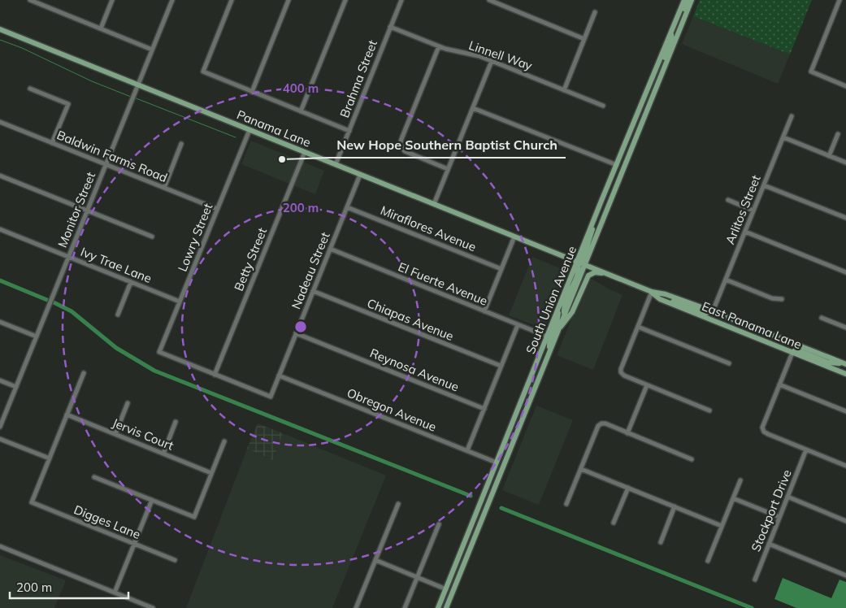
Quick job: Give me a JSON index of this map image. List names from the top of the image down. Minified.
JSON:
{"streets":{"main road":["Panama Lane","South Union Avenue","East Panama Lane"],"street":["Linnell Way","Brahma Street","Baldwin Farms Road","Monitor Street","Arlitos Street","Miraflores Avenue","Lowry Street","Betty Street","Ivy Trae Lane","Nadeau Street","El Fuerte Avenue","Chiapas Avenue","Reynosa Avenue","Obregon Avenue","Jervis Court","Stockport Drive","Digges Lane"]},"crossings":[["Linnell Way","Brahma Street"],["Brahma Street","Panama Lane"],["Panama Lane","Monitor Street"],["Panama Lane","Lowry Street"],["Panama Lane","Betty Street"],["Panama Lane","Nadeau Street"],["Panama Lane","South Union Avenue"],["Panama Lane","East Panama Lane"],["Baldwin Farms Road","Monitor Street"],["Baldwin Farms Road","Lowry Street"],["Monitor Street","Ivy Trae Lane"],["Arlitos Street","East Panama Lane"],["Miraflores Avenue","Nadeau Street"],["Lowry Street","Betty Street"],["Lowry Street","Ivy Trae Lane"],["Lowry Street","Nadeau Street"],["Betty Street","Nadeau Street"],["Nadeau Street","El Fuerte Avenue"],["Nadeau Street","Chiapas Avenue"],["Nadeau Street","Reynosa Avenue"],["Nadeau Street","Obregon Avenue"],["El Fuerte Avenue","South Union Avenue"],["South Union Avenue","East Panama Lane"],["South Union Avenue","Obregon Avenue"]],"places":["New Hope Southern Baptist Church"],"scale_bar":"200 m","rings":["400 m","200 m"]}
